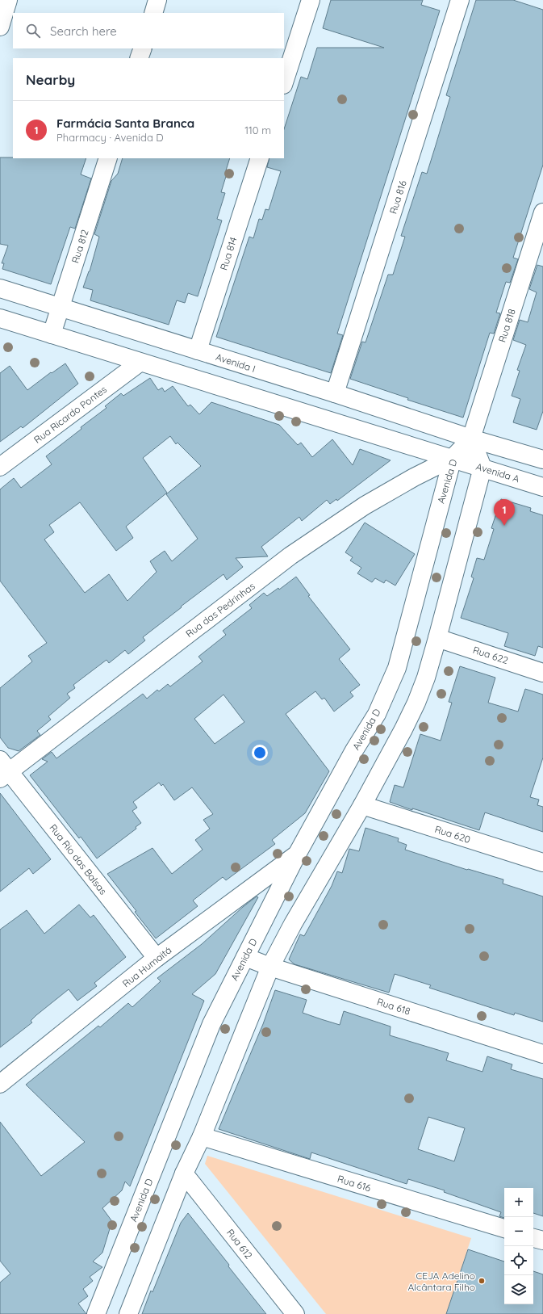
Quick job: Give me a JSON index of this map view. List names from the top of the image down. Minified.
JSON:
{"streets":{"street":["Rua 816","Rua 812","Rua 814","Rua 818","Avenida I","Rua Ricardo Pontes","Avenida A","Avenida D","Rua das Pedrinhas","Rua 622","Rua 620","Rua Rio das Balsas","Rua Humaitá","Rua 618","Rua 616","Rua 612"]},"crossings":[["Rua 816","Avenida I"],["Rua 812","Avenida I"],["Rua 814","Avenida I"],["Rua 818","Avenida I"],["Rua 818","Avenida D"],["Avenida I","Avenida D"],["Avenida A","Avenida D"],["Avenida A","Rua das Pedrinhas"],["Avenida D","Rua das Pedrinhas"],["Avenida D","Rua Humaitá"],["Avenida D","Rua 618"],["Rua das Pedrinhas","Rua Rio das Balsas"],["Rua Rio das Balsas","Rua Humaitá"]],"places":["CEJA Adelino Alcântara Filho"],"page":{"search":"Search here","heading":"Nearby","list":[{"mark":"1","name":"Farmácia Santa Branca","note":"Pharmacy · Avenida D","value":"110 m"}],"pins":"1","map_buttons":["+","−"]}}
